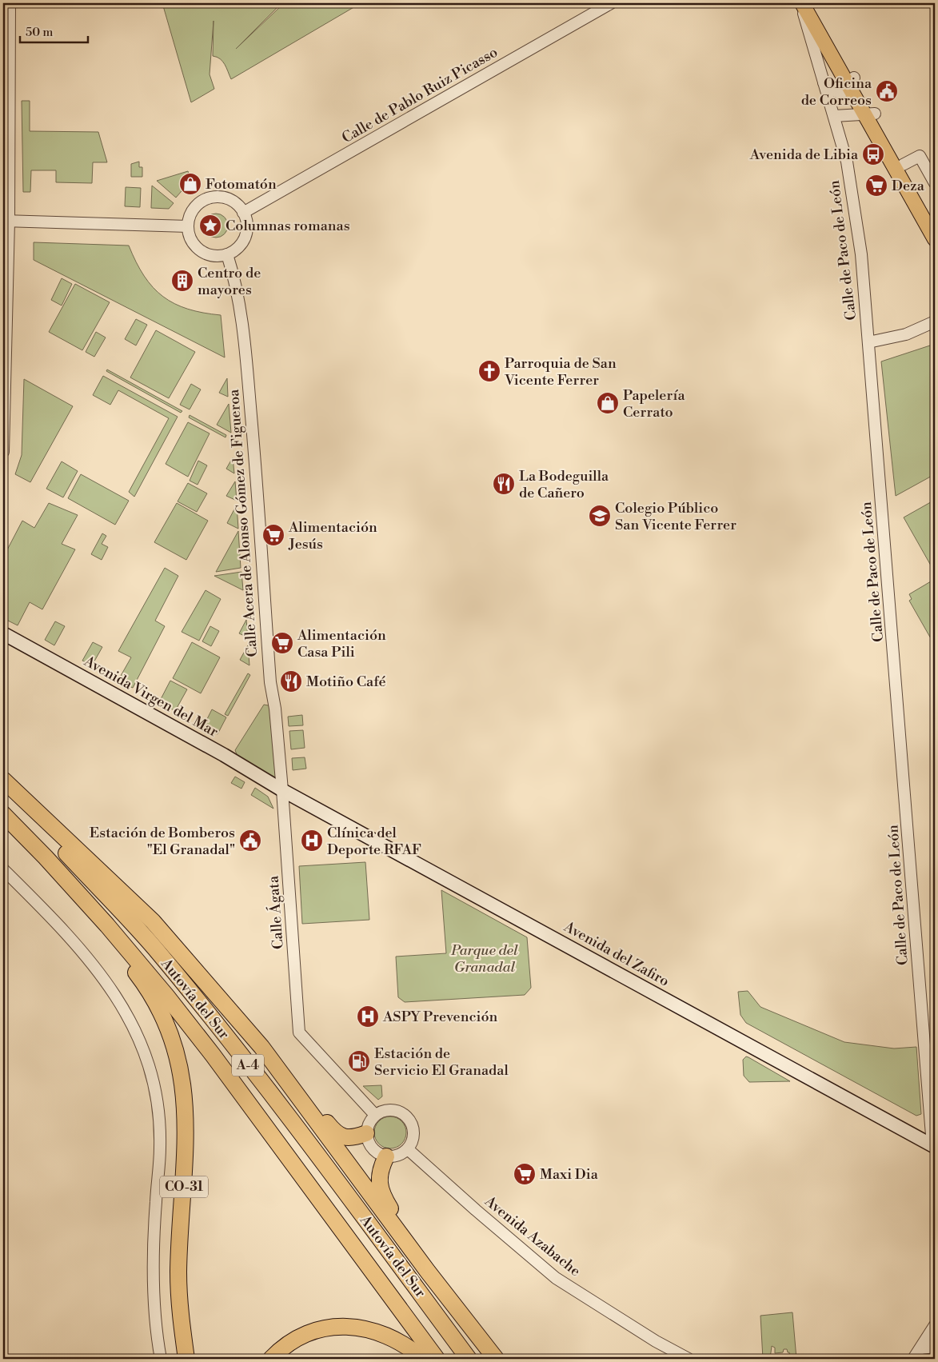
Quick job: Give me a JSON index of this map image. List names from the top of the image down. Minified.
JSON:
{"streets":{"highway":["Autovía del Sur","A-4","CO-31"],"main road":["Avenida Virgen del Mar","Avenida del Zafiro"],"street":["Calle de Pablo Ruiz Picasso","Calle de Paco de León","Calle Acera de Alonso Gómez de Figueroa","Calle Ágata","Avenida Azabache"]},"crossings":[["Calle de Pablo Ruiz Picasso","Calle Acera de Alonso Gómez de Figueroa"],["Calle de Paco de León","Avenida del Zafiro"],["Calle Acera de Alonso Gómez de Figueroa","Avenida Virgen del Mar"],["Calle Acera de Alonso Gómez de Figueroa","Calle Ágata"],["Calle Acera de Alonso Gómez de Figueroa","Avenida del Zafiro"],["Avenida Virgen del Mar","Calle Ágata"],["Avenida Virgen del Mar","Avenida del Zafiro"],["Calle Ágata","Avenida del Zafiro"],["Calle Ágata","Avenida Azabache"],["Autovía del Sur","CO-31"]],"parks":["Parque del Granadal"],"places":{"public building":["Oficina de Correos","Estación de Bomberos \"El Granadal\""],"bus stop":["Avenida de Libia"],"shop":["Fotomatón","Papelería Cerrato"],"supermarket":["Deza","Alimentación Jesús","Alimentación Casa Pili","Maxi Dia"],"place":["Columnas romanas"],"building":["Centro de mayores"],"church":["Parroquia de San Vicente Ferrer"],"restaurant":["La Bodeguilla de Cañero","Motiño Café"],"school or university":["Colegio Público San Vicente Ferrer"],"hospital":["Clínica del Deporte RFAF","ASPY Prevención"],"fuel station":["Estación de Servicio El Granadal"]},"scale_bar":"50 m"}
